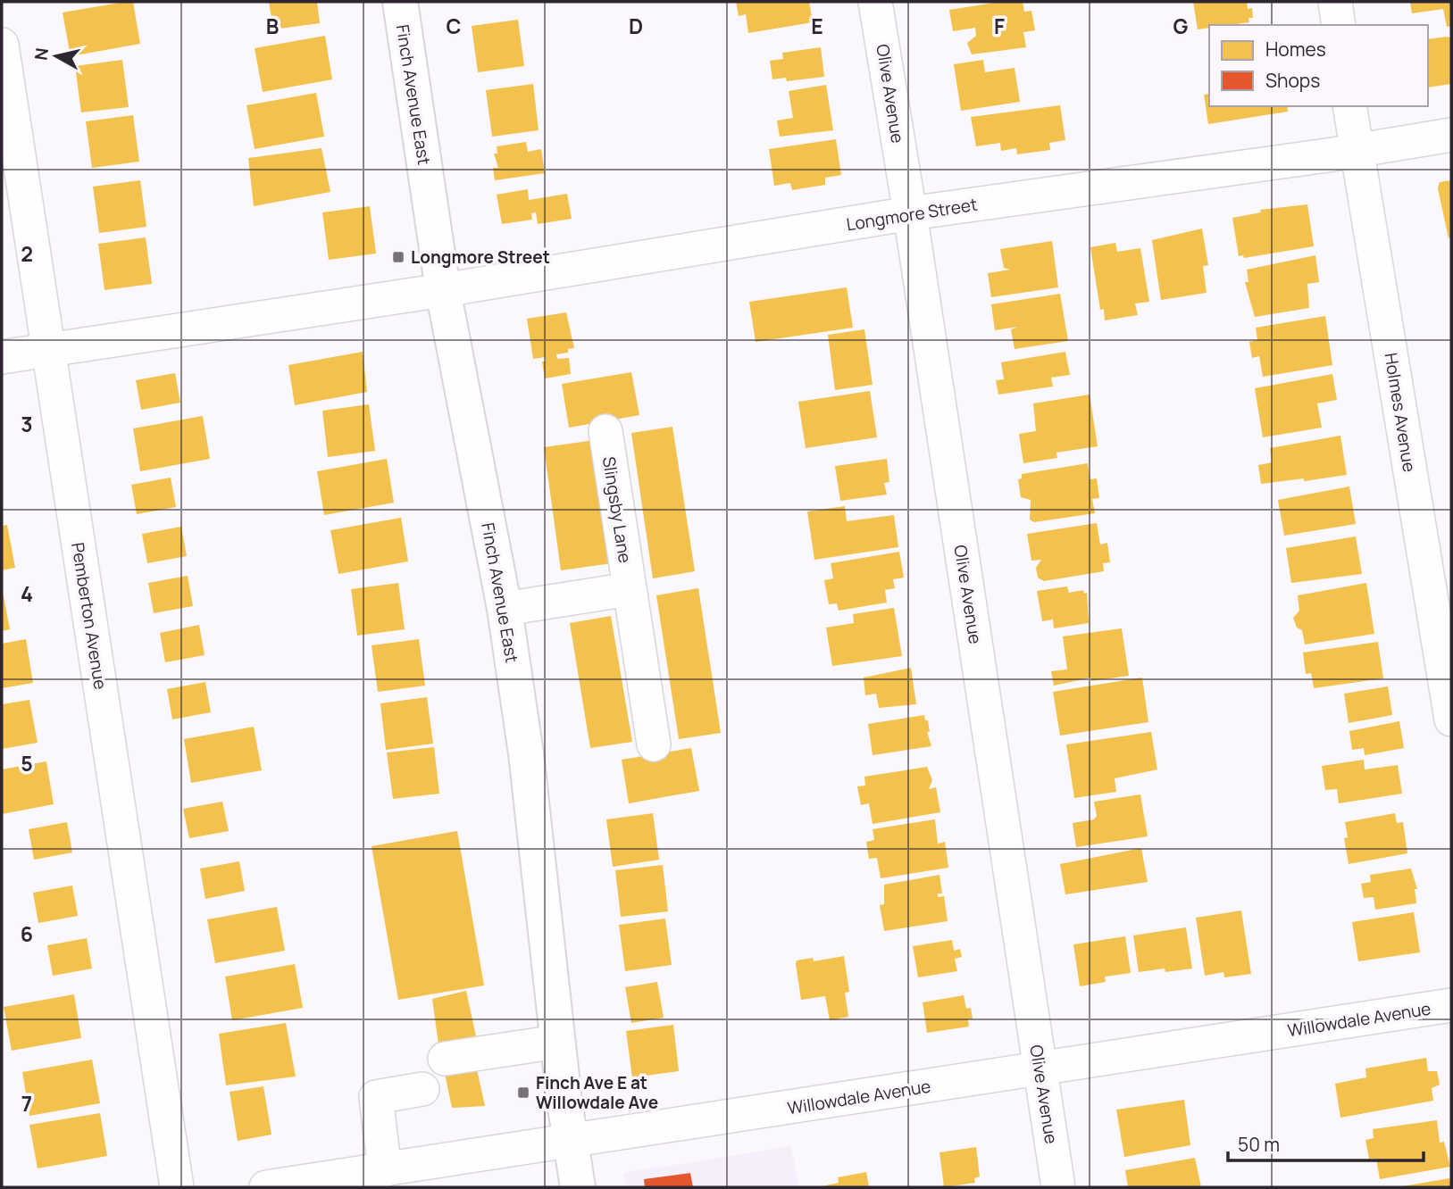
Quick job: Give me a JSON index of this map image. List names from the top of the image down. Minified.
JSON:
{"streets":{"main road":["Finch Avenue East"],"street":["Olive Avenue","Longmore Street","Holmes Avenue","Slingsby Lane","Pemberton Avenue","Willowdale Avenue"]},"crossings":[["Olive Avenue","Longmore Street"],["Olive Avenue","Willowdale Avenue"],["Finch Avenue East","Longmore Street"],["Finch Avenue East","Willowdale Avenue"],["Longmore Street","Holmes Avenue"],["Longmore Street","Pemberton Avenue"]],"places":{"transit":["Longmore Street","Finch Ave E at Willowdale Ave"]},"legend":["Homes","Shops"],"scale_bar":"50 m","north":"left","grid":{"columns":["B","C","D","E","F","G"],"rows":["2","3","4","5","6","7"]}}
